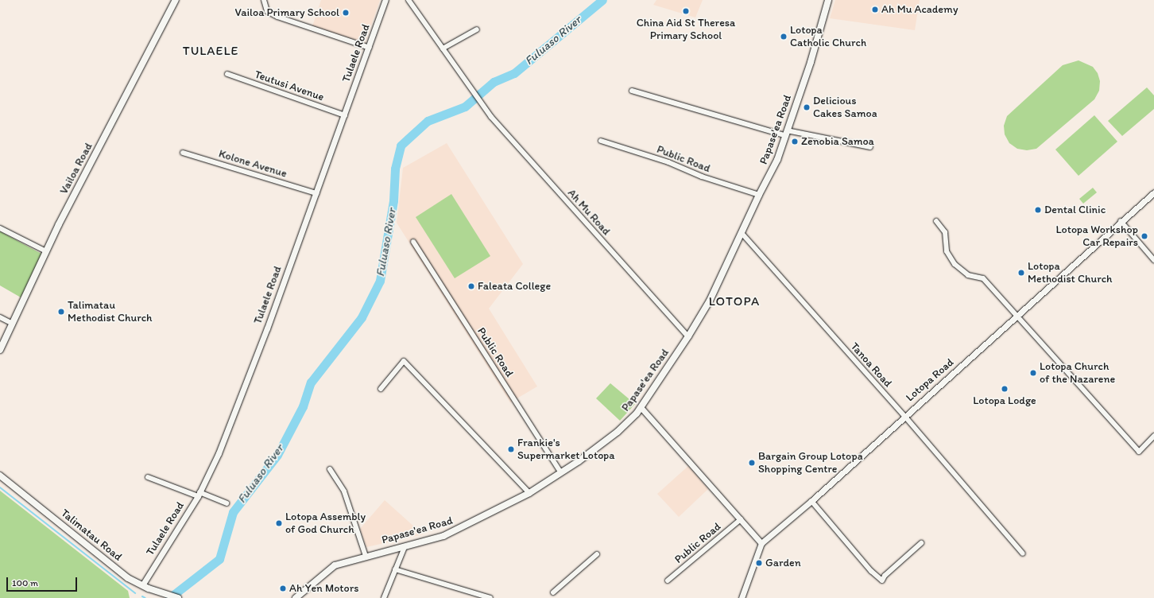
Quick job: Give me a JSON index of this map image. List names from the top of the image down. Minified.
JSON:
{"streets":{"main road":["Papase'ea Road","Vailoa Road","Talimatau Road"],"street":["Tulaele Road","Teutusi Avenue","Public Road","Kolone Avenue","Ah Mu Road","Tanoa Road","Lotopa Road"]},"crossings":[["Tulaele Road","Teutusi Avenue"],["Tulaele Road","Kolone Avenue"],["Tulaele Road","Talimatau Road"],["Papase'ea Road","Public Road"],["Papase'ea Road","Ah Mu Road"],["Papase'ea Road","Tanoa Road"],["Tanoa Road","Lotopa Road"]],"districts":["TULAELE","LOTOPA"],"water":["Fuluaso River"],"places":["Ah Mu Academy","China Aid St Theresa Primary School","Vailoa Primary School","Lotopa Catholic Church","Delicious Cakes Samoa","Zenobia Samoa","Dental Clinic","Lotopa Workshop Car Repairs","Lotopa Methodist Church","Faleata College","Talimatau Methodist Church","Lotopa Church of the Nazarene","Lotopa Lodge","Frankie's Supermarket Lotopa","Bargain Group Lotopa Shopping Centre","Lotopa Assembly of God Church","Garden","Ah Yen Motors"],"scale_bar":"100 m"}
